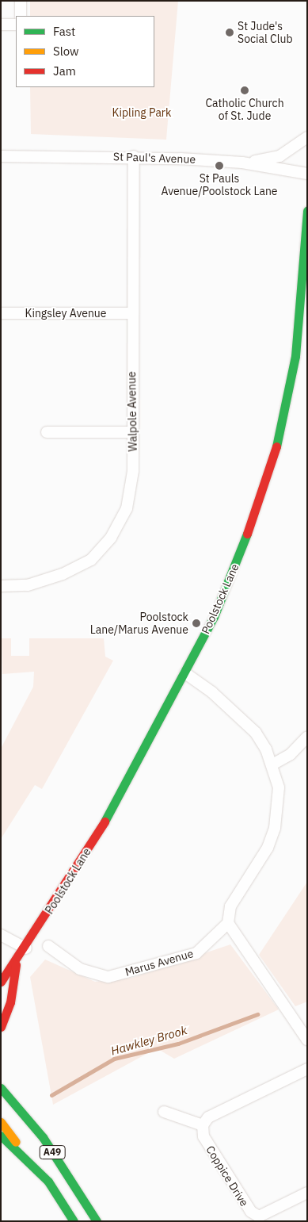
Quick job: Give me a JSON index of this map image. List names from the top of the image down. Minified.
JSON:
{"streets":{"main road":["Poolstock Lane","A49"],"street":["St Paul's Avenue","Kingsley Avenue","Walpole Avenue","Marus Avenue","Coppice Drive"]},"crossings":[["St Paul's Avenue","Walpole Avenue"],["Kingsley Avenue","Walpole Avenue"]],"water":["Hawkley Brook"],"parks":["Kipling Park"],"places":["St Jude's Social Club","Catholic Church of St. Jude","St Pauls Avenue/Poolstock Lane","Poolstock Lane/Marus Avenue"],"legend":["Fast","Slow","Jam"]}
